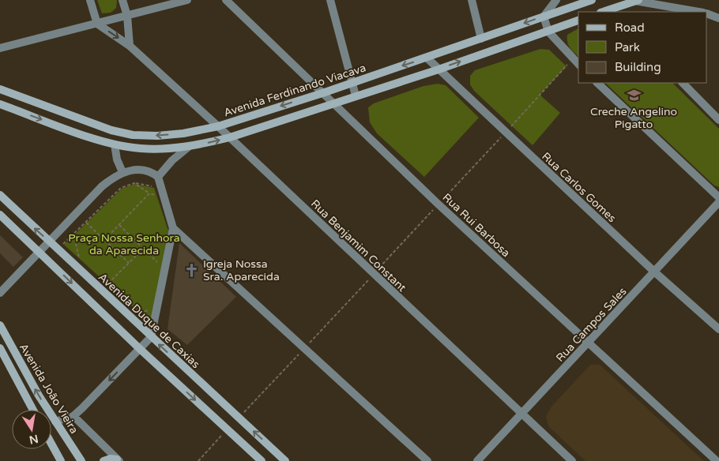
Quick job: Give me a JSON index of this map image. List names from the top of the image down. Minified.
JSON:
{"streets":{"street":["Avenida Ferdinando Viacava","Rua Carlos Gomes","Rua Rui Barbosa","Rua Benjamim Constant","Avenida Duque de Caxias","Rua Campos Sales","Avenida João Vieira"]},"crossings":[["Avenida Ferdinando Viacava","Rua Carlos Gomes"],["Avenida Ferdinando Viacava","Rua Rui Barbosa"],["Avenida Ferdinando Viacava","Rua Benjamim Constant"],["Rua Carlos Gomes","Rua Campos Sales"],["Rua Rui Barbosa","Rua Campos Sales"],["Rua Benjamim Constant","Rua Campos Sales"]],"parks":["Praça Nossa Senhora da Aparecida"],"places":{"school or university":["Creche Angelino Pigatto"],"church":["Igreja Nossa Sra. Aparecida"]},"legend":["Road","Park","Building"],"north":"bottom"}
